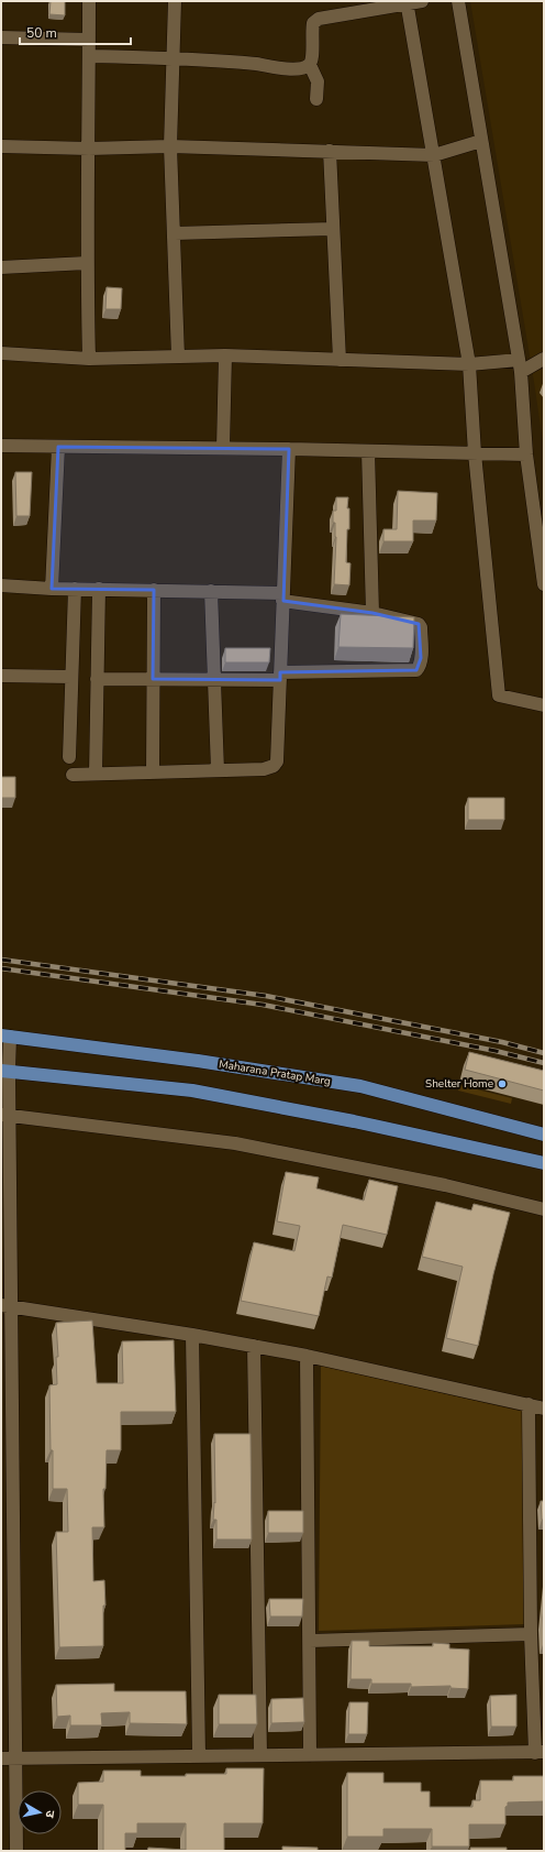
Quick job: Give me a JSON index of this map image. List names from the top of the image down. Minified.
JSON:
{"streets":{"main road":["Maharana Pratap Marg"]},"places":["Shelter Home"],"scale_bar":"50 m","north":"right"}
